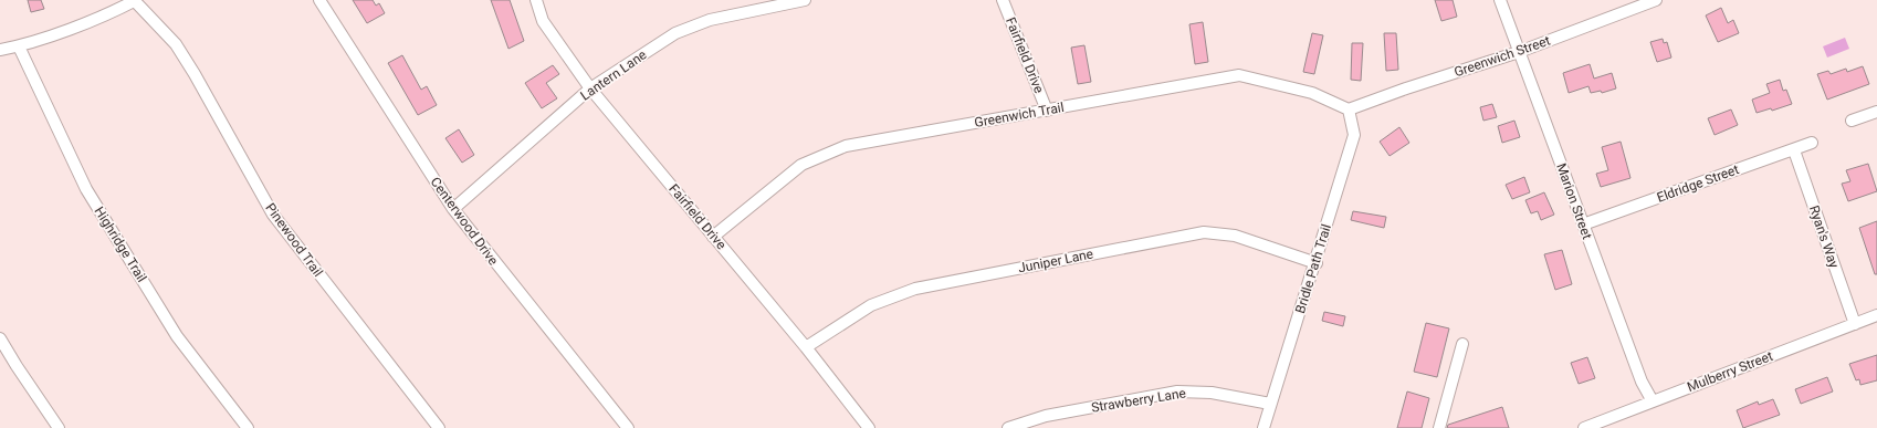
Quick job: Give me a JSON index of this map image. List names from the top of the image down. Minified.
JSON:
{"streets":{"street":["Fairfield Drive","Greenwich Street","Lantern Lane","Greenwich Trail","Eldridge Street","Marion Street","Centerwood Drive","Ryan's Way","Pinewood Trail","Highridge Trail","Juniper Lane","Bridle Path Trail","Mulberry Street","Strawberry Lane"]},"crossings":[["Fairfield Drive","Lantern Lane"],["Fairfield Drive","Greenwich Trail"],["Fairfield Drive","Juniper Lane"],["Greenwich Street","Greenwich Trail"],["Greenwich Street","Marion Street"],["Greenwich Street","Bridle Path Trail"],["Lantern Lane","Centerwood Drive"],["Greenwich Trail","Bridle Path Trail"],["Eldridge Street","Marion Street"],["Eldridge Street","Ryan's Way"],["Marion Street","Mulberry Street"],["Ryan's Way","Mulberry Street"],["Juniper Lane","Bridle Path Trail"],["Bridle Path Trail","Strawberry Lane"]]}
